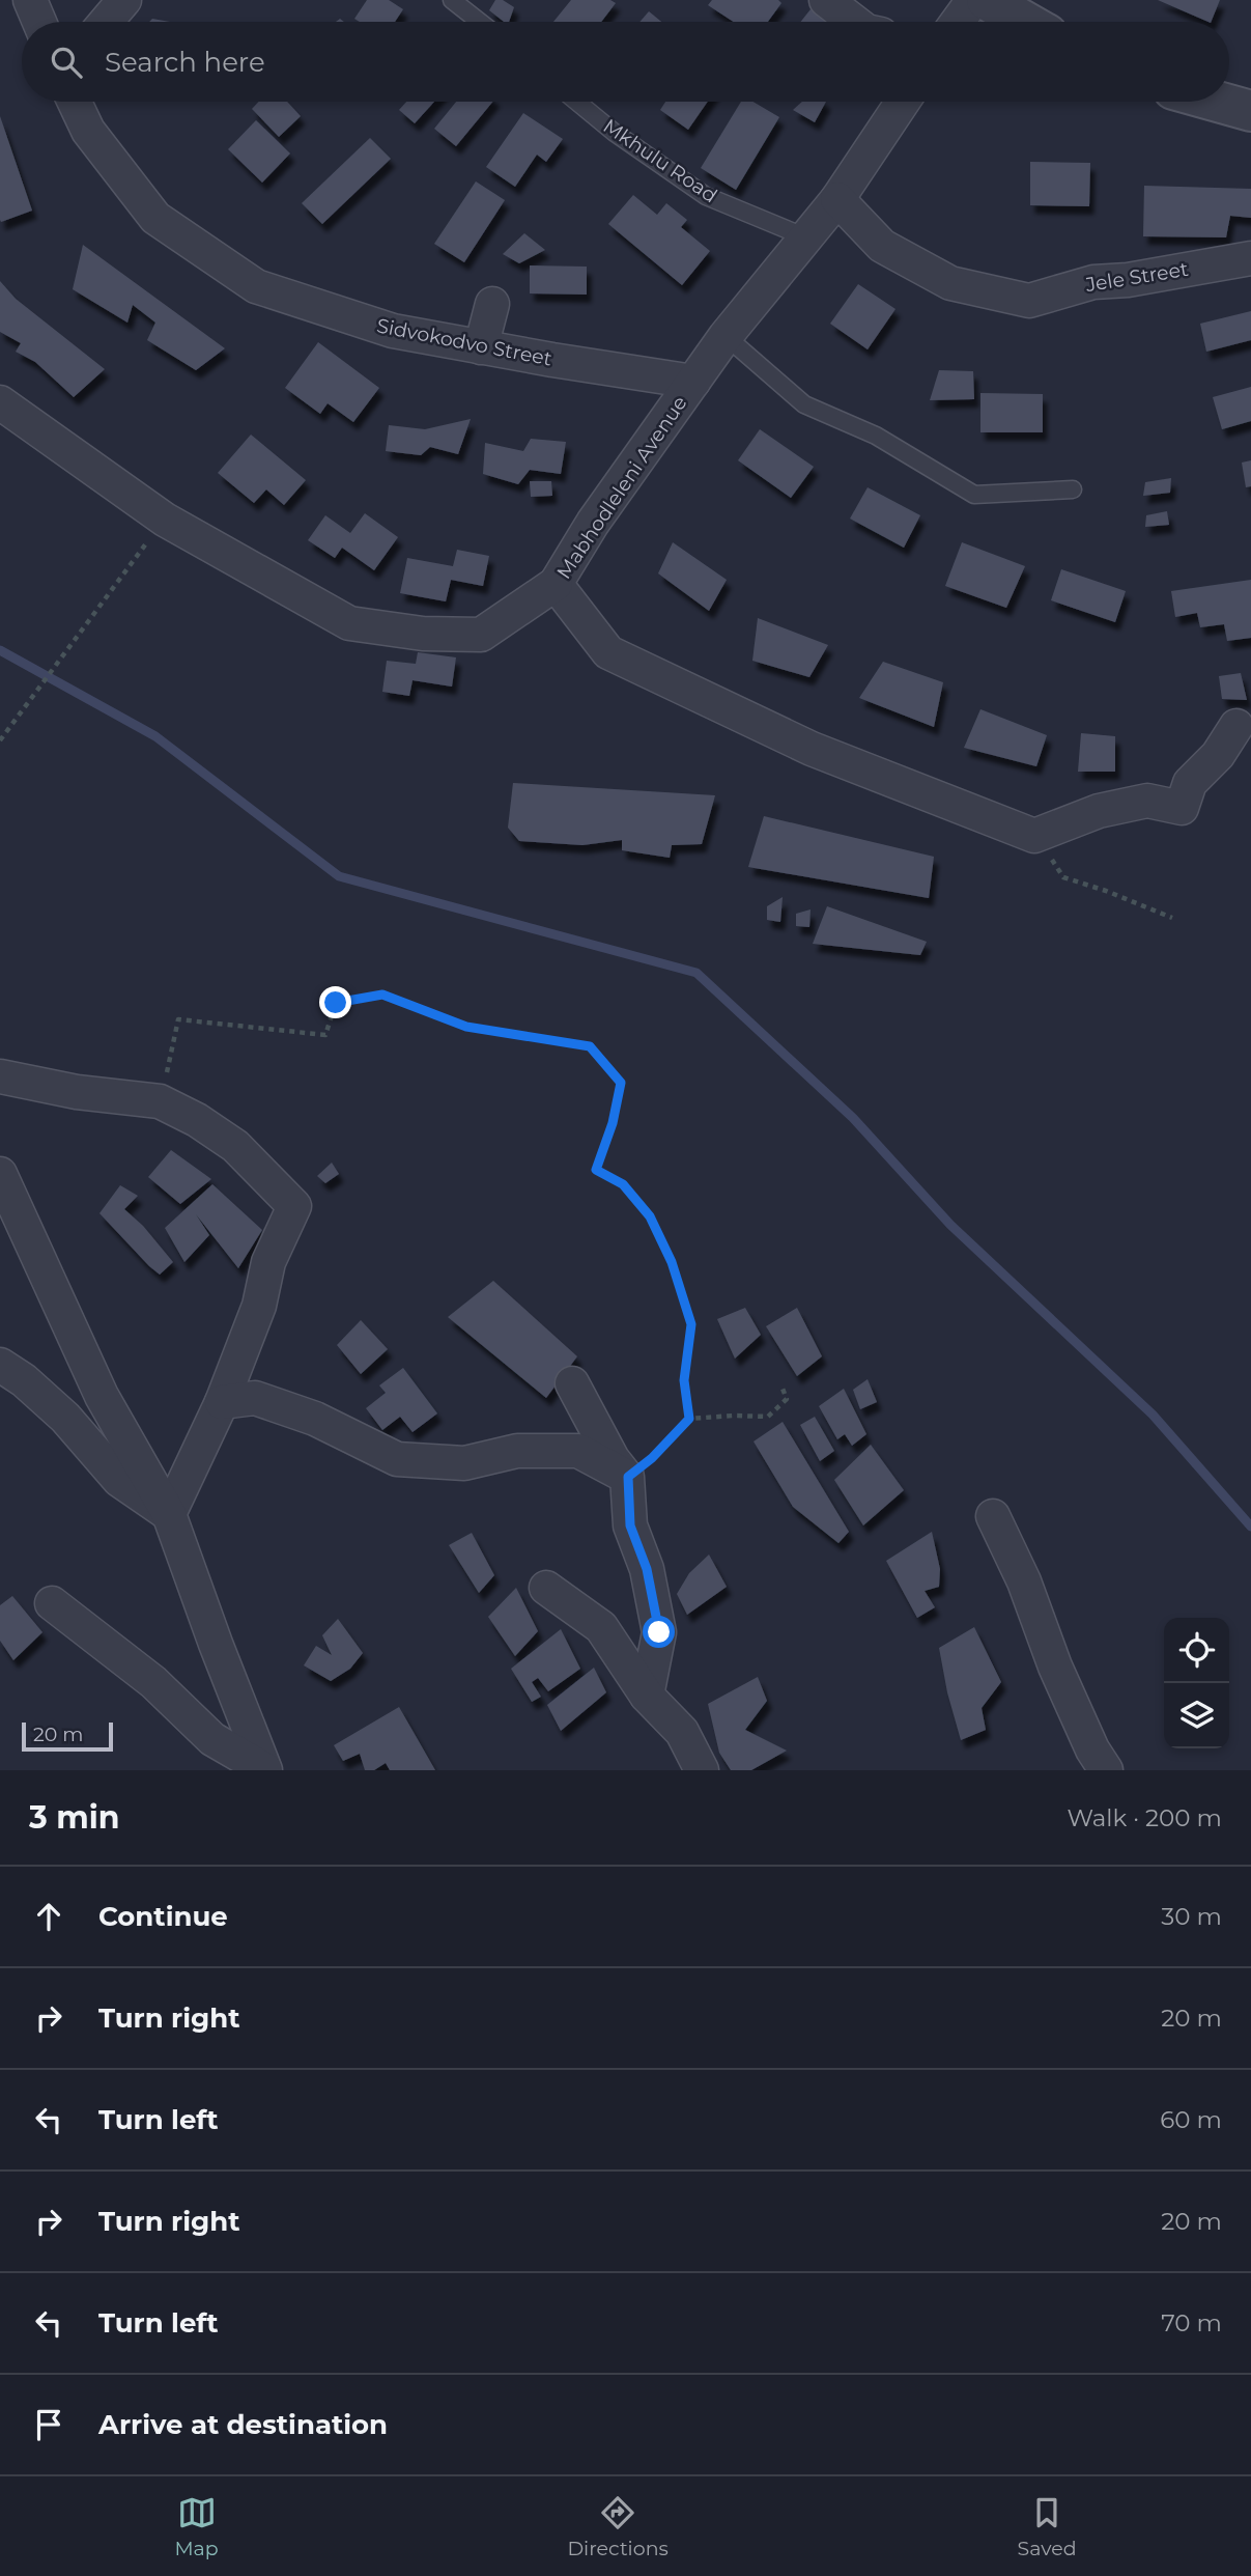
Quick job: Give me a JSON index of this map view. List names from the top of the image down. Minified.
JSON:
{"streets":{"street":["Jele Street","Sidvokodvo Street","Mabhodleleni Avenue"],"lane":["Mkhulu Road"]},"crossings":[["Mkhulu Road","Mabhodleleni Avenue"],["Jele Street","Mabhodleleni Avenue"],["Sidvokodvo Street","Mabhodleleni Avenue"]],"scale_bar":"20 m","page":{"search":"Search here","scale":"20 m","heading":["3 min","Walk · 200 m"],"list":[["Continue","30 m"],["Turn right","20 m"],["Turn left","60 m"],["Turn right","20 m"],["Turn left","70 m"],"Arrive at destination"],"nav":["Map","Directions","Saved"]}}
